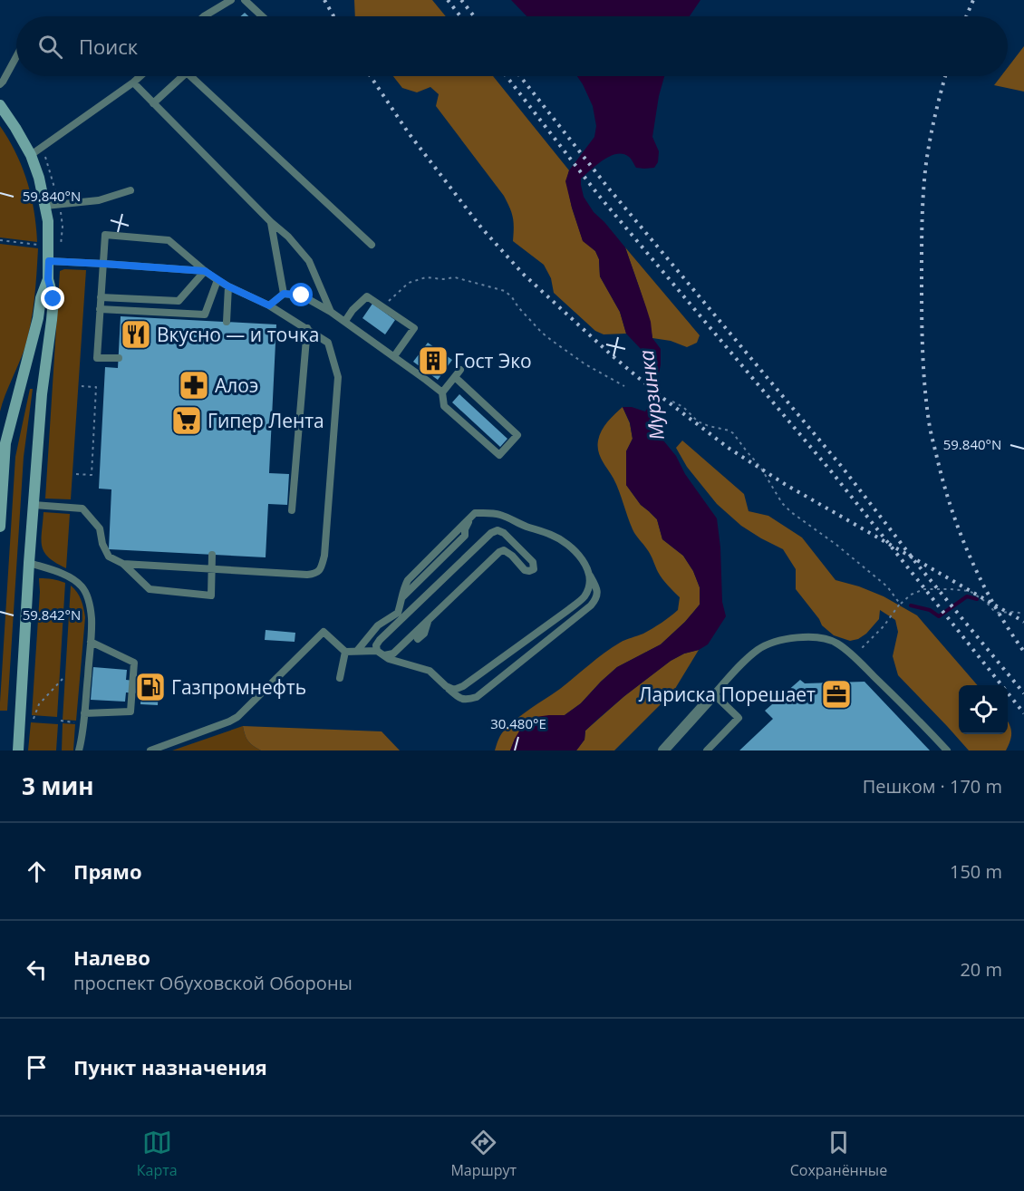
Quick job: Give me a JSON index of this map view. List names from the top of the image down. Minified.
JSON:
{"water":["Мурзинка"],"places":{"restaurant":["Вкусно — и точка"],"building":["Гост Эко"],"pharmacy":["Алоэ"],"supermarket":["Гипер Лента"],"fuel station":["Газпромнефть"],"office":["Лариска Порешает"]},"page":{"search":"Поиск","heading":["3 мин","Пешком · 170 m"],"list":[["Прямо","150 m"],["Налево","проспект Обуховской Обороны","20 m"],"Пункт назначения"],"nav":["Карта","Маршрут","Сохранённые"]},"coordinates":["59.840°N","59.842°N","30.480°E"]}
